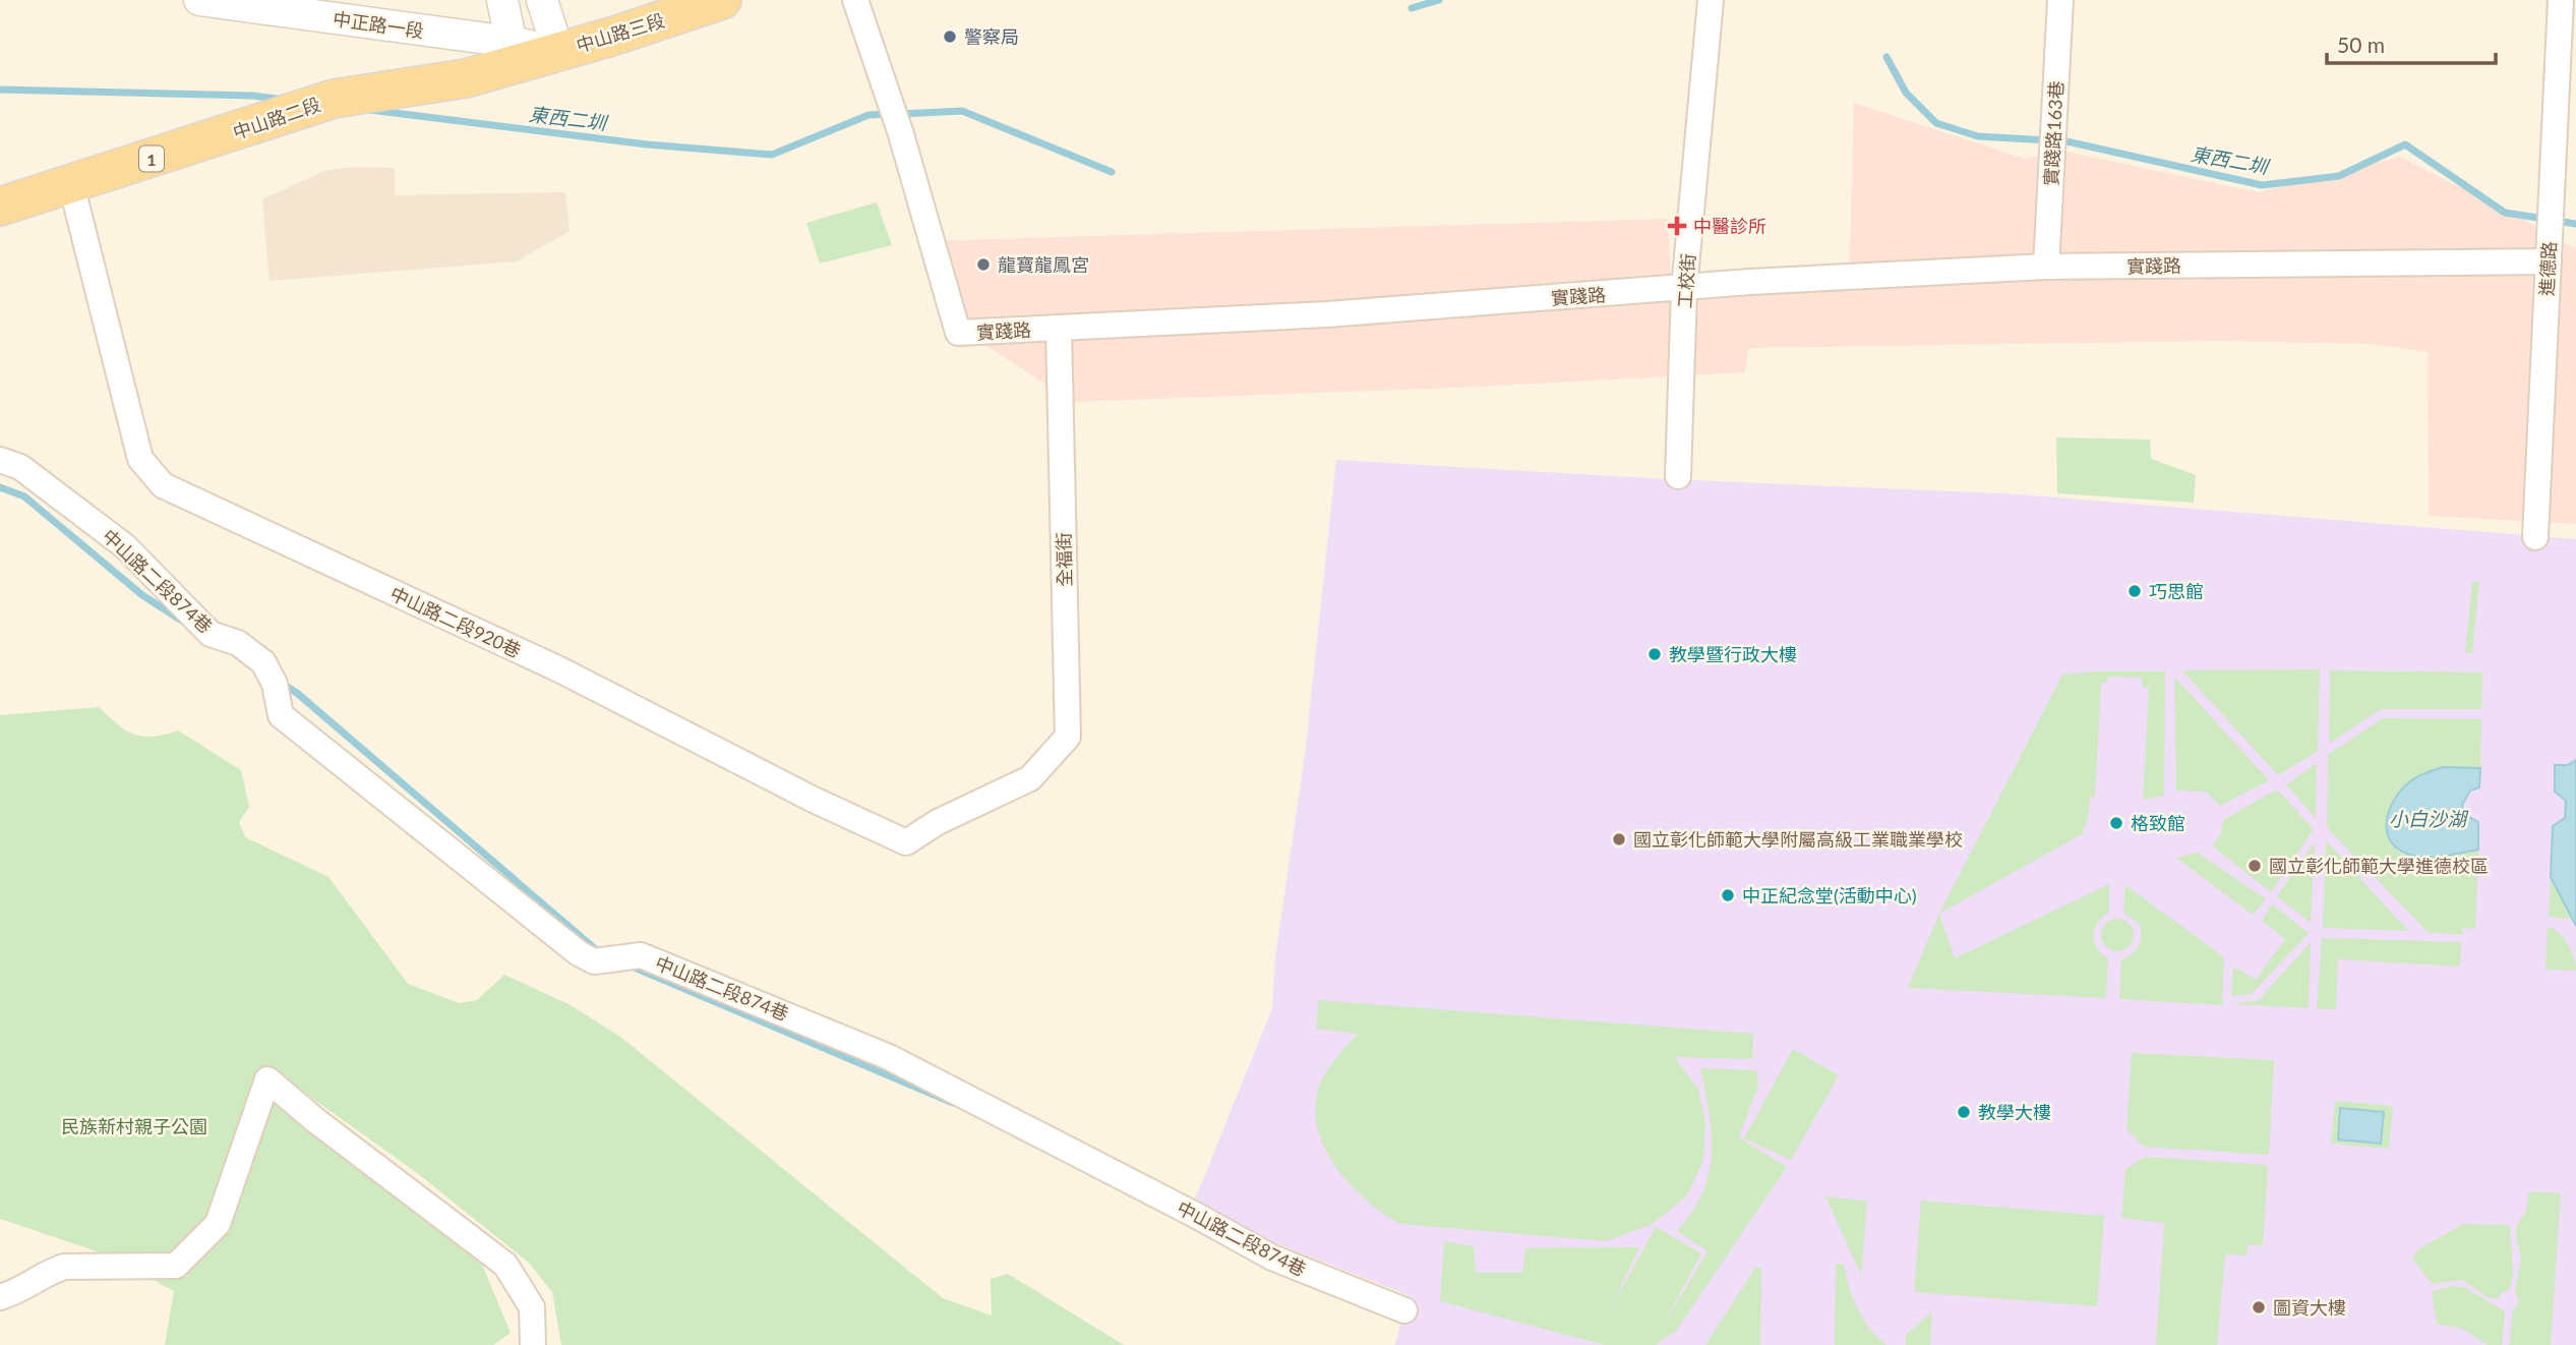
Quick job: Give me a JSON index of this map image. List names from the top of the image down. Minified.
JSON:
{"streets":{"main road":["中山路三段","中山路二段","1"],"street":["中正路一段","實踐路163巷","實踐路","進德路","工校街","全福街","中山路二段874巷","中山路二段920巷"]},"crossings":[["中正路一段","中山路二段"],["中山路三段","中山路二段"],["中山路二段","中山路二段920巷"],["實踐路163巷","實踐路"],["實踐路","進德路"],["實踐路","工校街"],["實踐路","全福街"],["全福街","中山路二段920巷"]],"water":["東西二圳","小白沙湖"],"parks":["民族新村親子公園"],"places":{"other":["警察局","龍寶龍鳳宮","巧思館","教學暨行政大樓","格致館","國立彰化師範大學附屬高級工業職業學校","國立彰化師範大學進德校區","中正紀念堂(活動中心)","教學大樓","圖資大樓"],"health":["中醫診所"]},"scale_bar":"50 m"}
